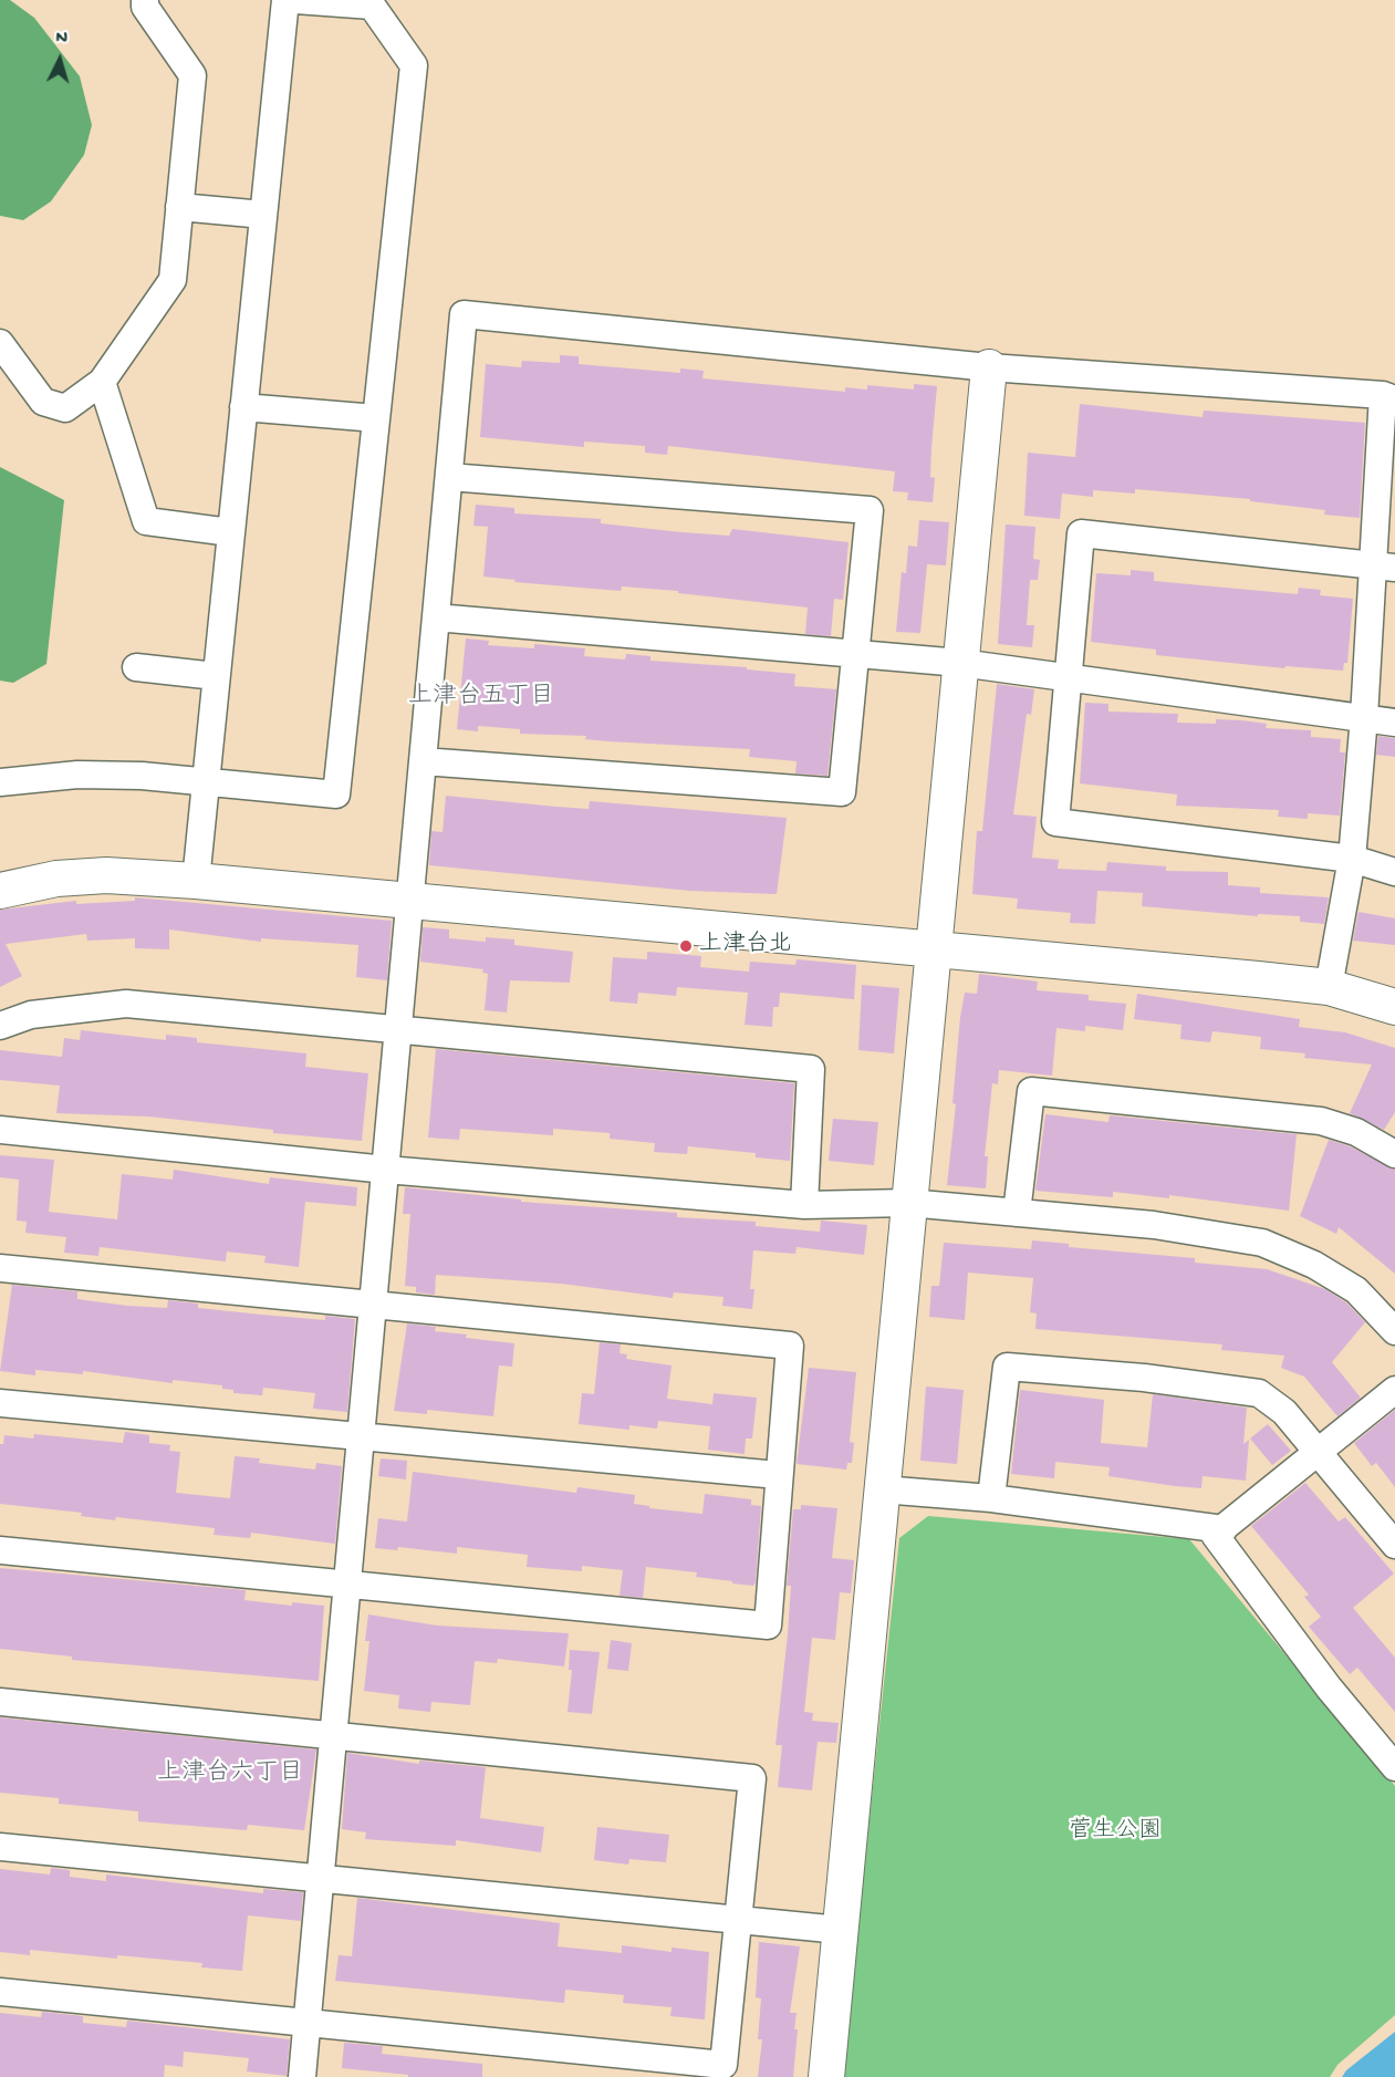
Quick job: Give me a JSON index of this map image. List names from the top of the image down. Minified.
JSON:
{"districts":["上津台五丁目","上津台六丁目"],"parks":["菅生公園"],"places":["上津台北"],"north":"top"}
